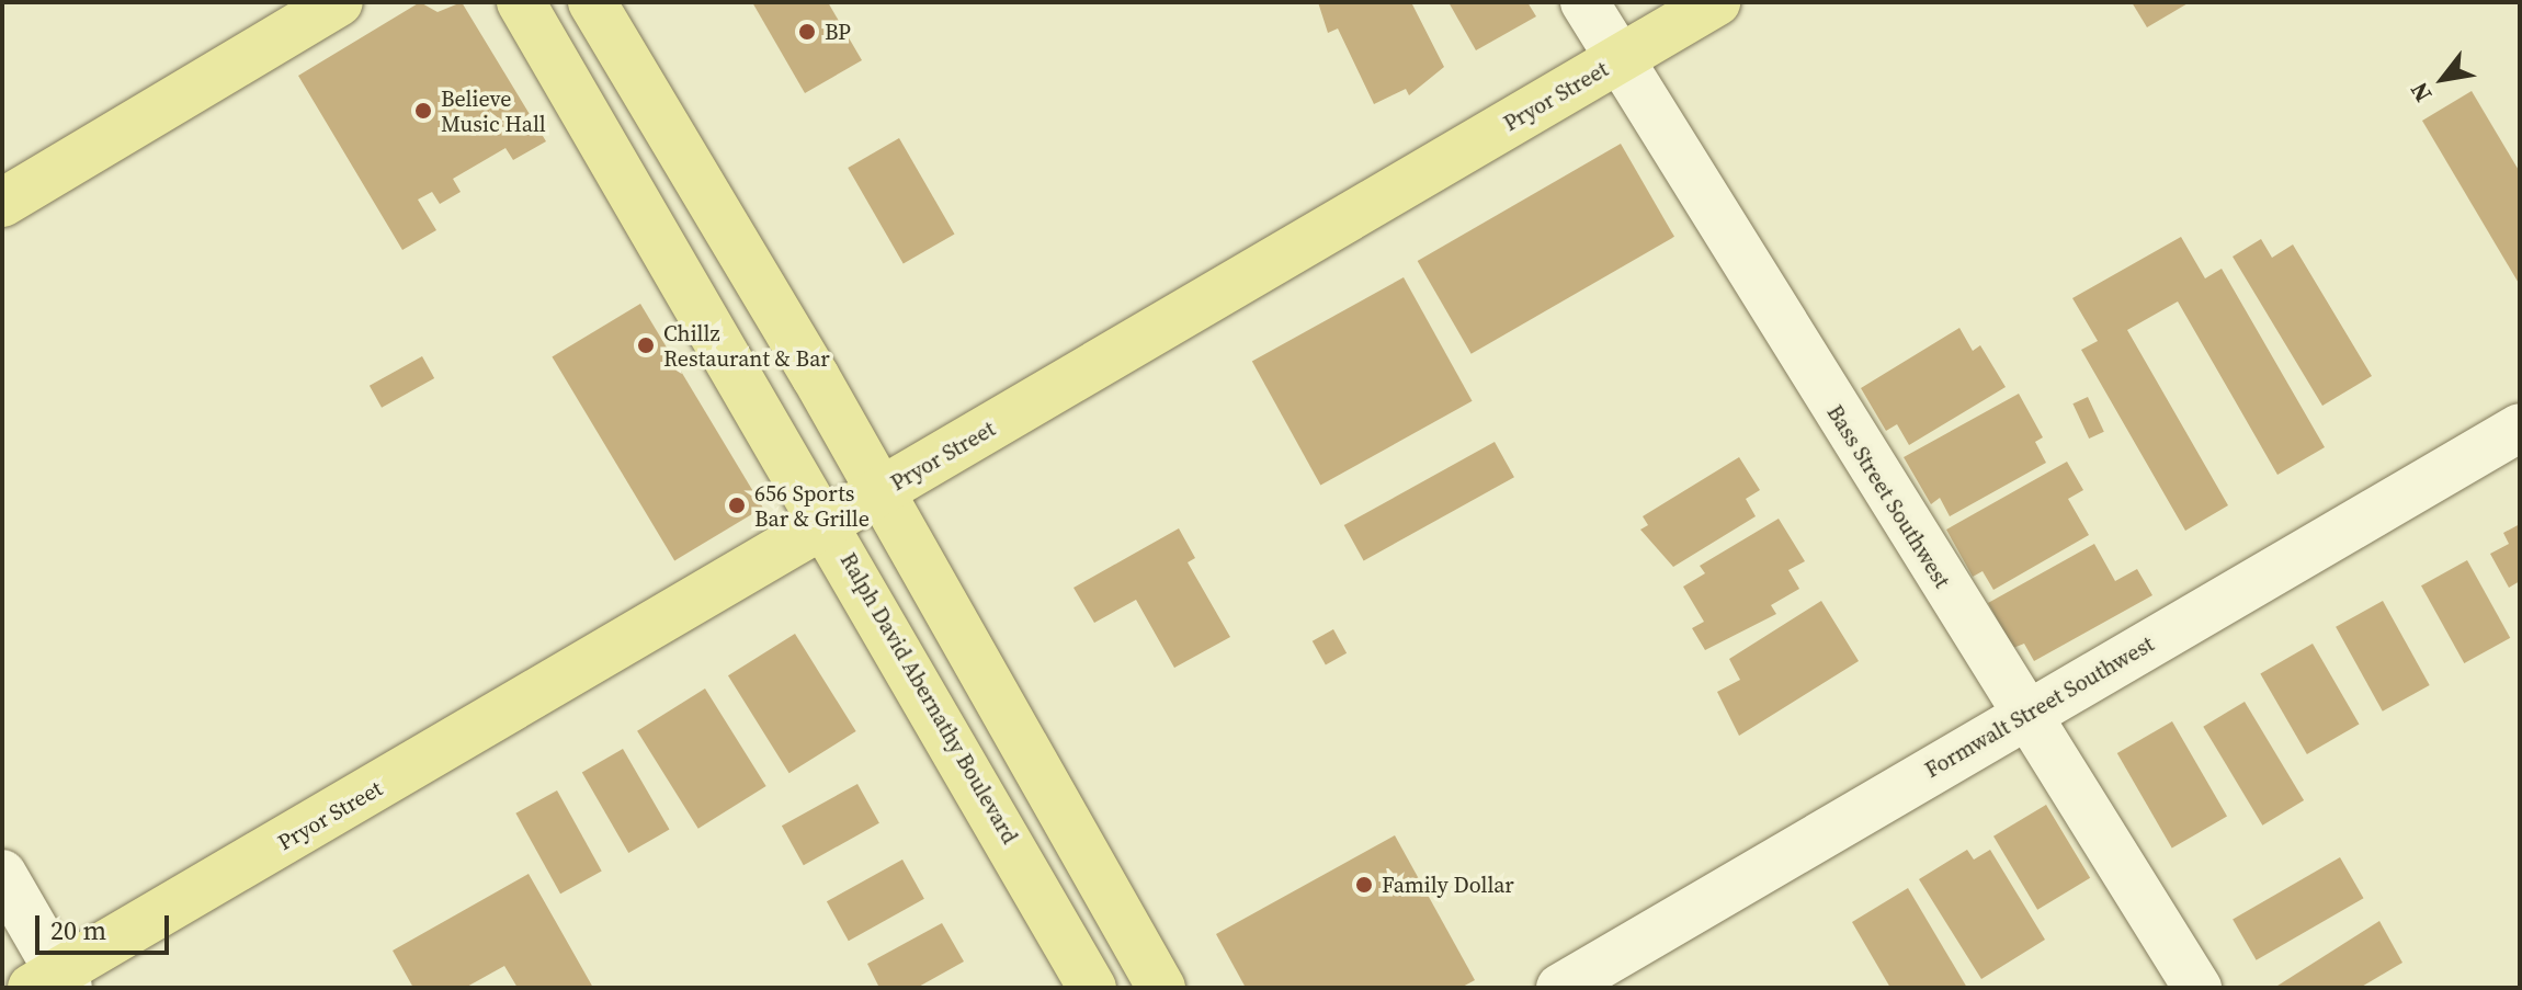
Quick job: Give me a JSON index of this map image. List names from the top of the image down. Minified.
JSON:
{"streets":{"main road":["Pryor Street","Ralph David Abernathy Boulevard"],"street":["Bass Street Southwest","Formwalt Street Southwest"]},"crossings":[["Pryor Street","Bass Street Southwest"],["Pryor Street","Ralph David Abernathy Boulevard"],["Bass Street Southwest","Formwalt Street Southwest"]],"places":["BP","Believe Music Hall","Chillz Restaurant & Bar","656 Sports Bar & Grille","Family Dollar"],"scale_bar":"20 m","north":"bottom left"}
